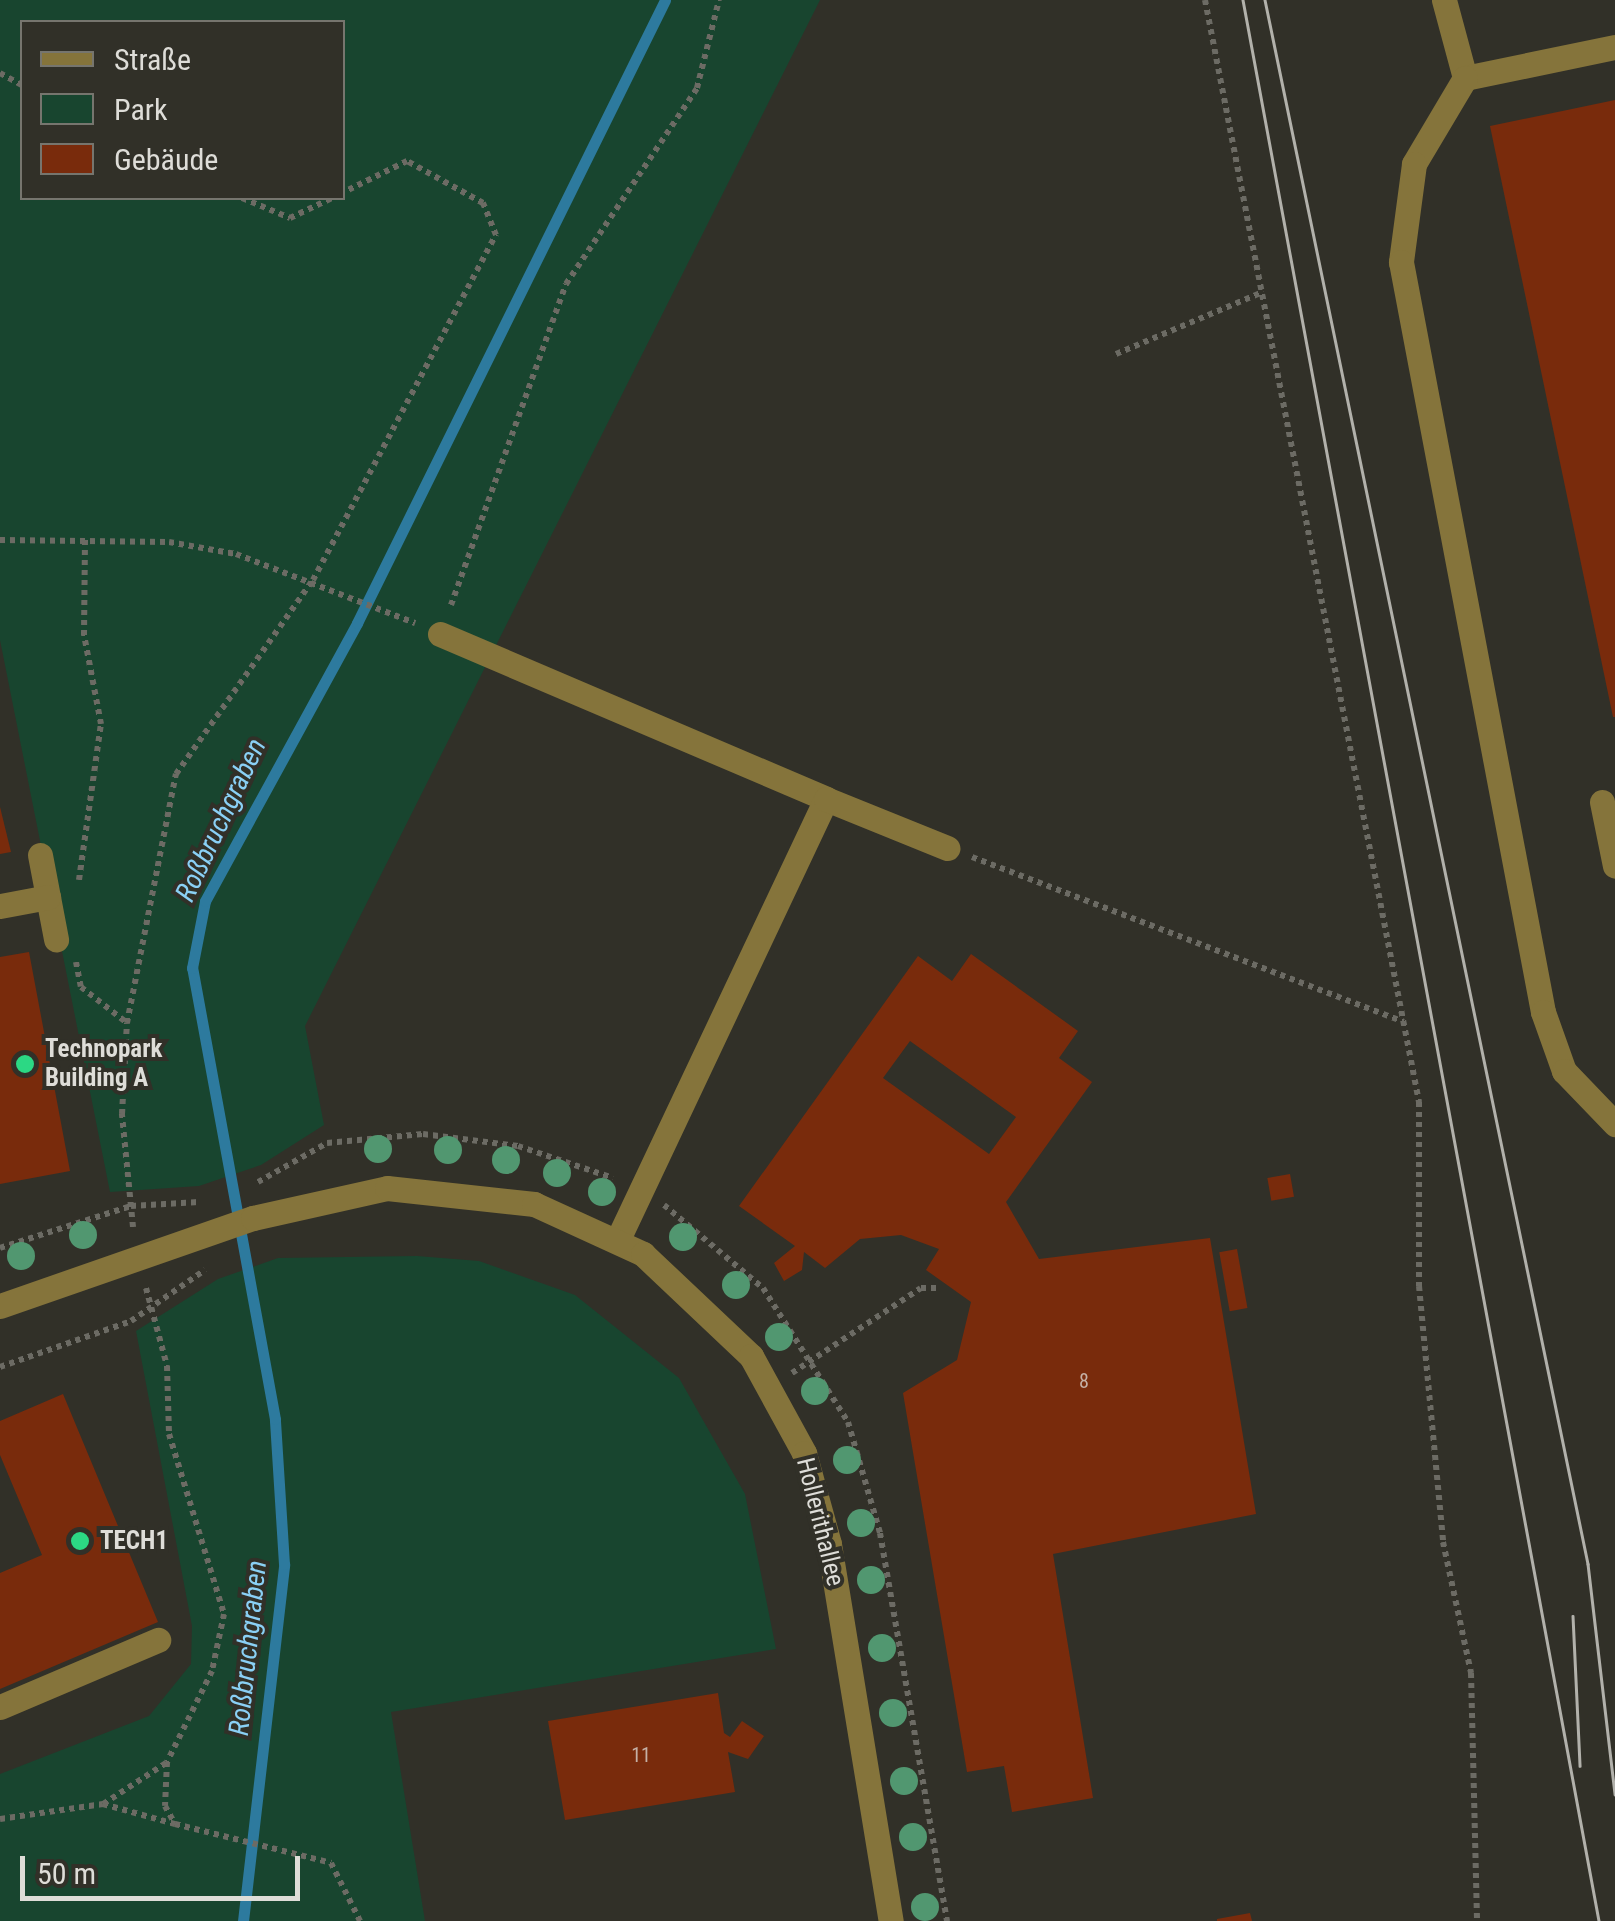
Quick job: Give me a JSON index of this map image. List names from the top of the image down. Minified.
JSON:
{"streets":{"street":["Hollerithallee"]},"water":["Roßbruchgraben"],"places":["Technopark Building A","TECH1"],"house_numbers":["8","11"],"legend":["Straße","Park","Gebäude"],"scale_bar":"50 m"}
